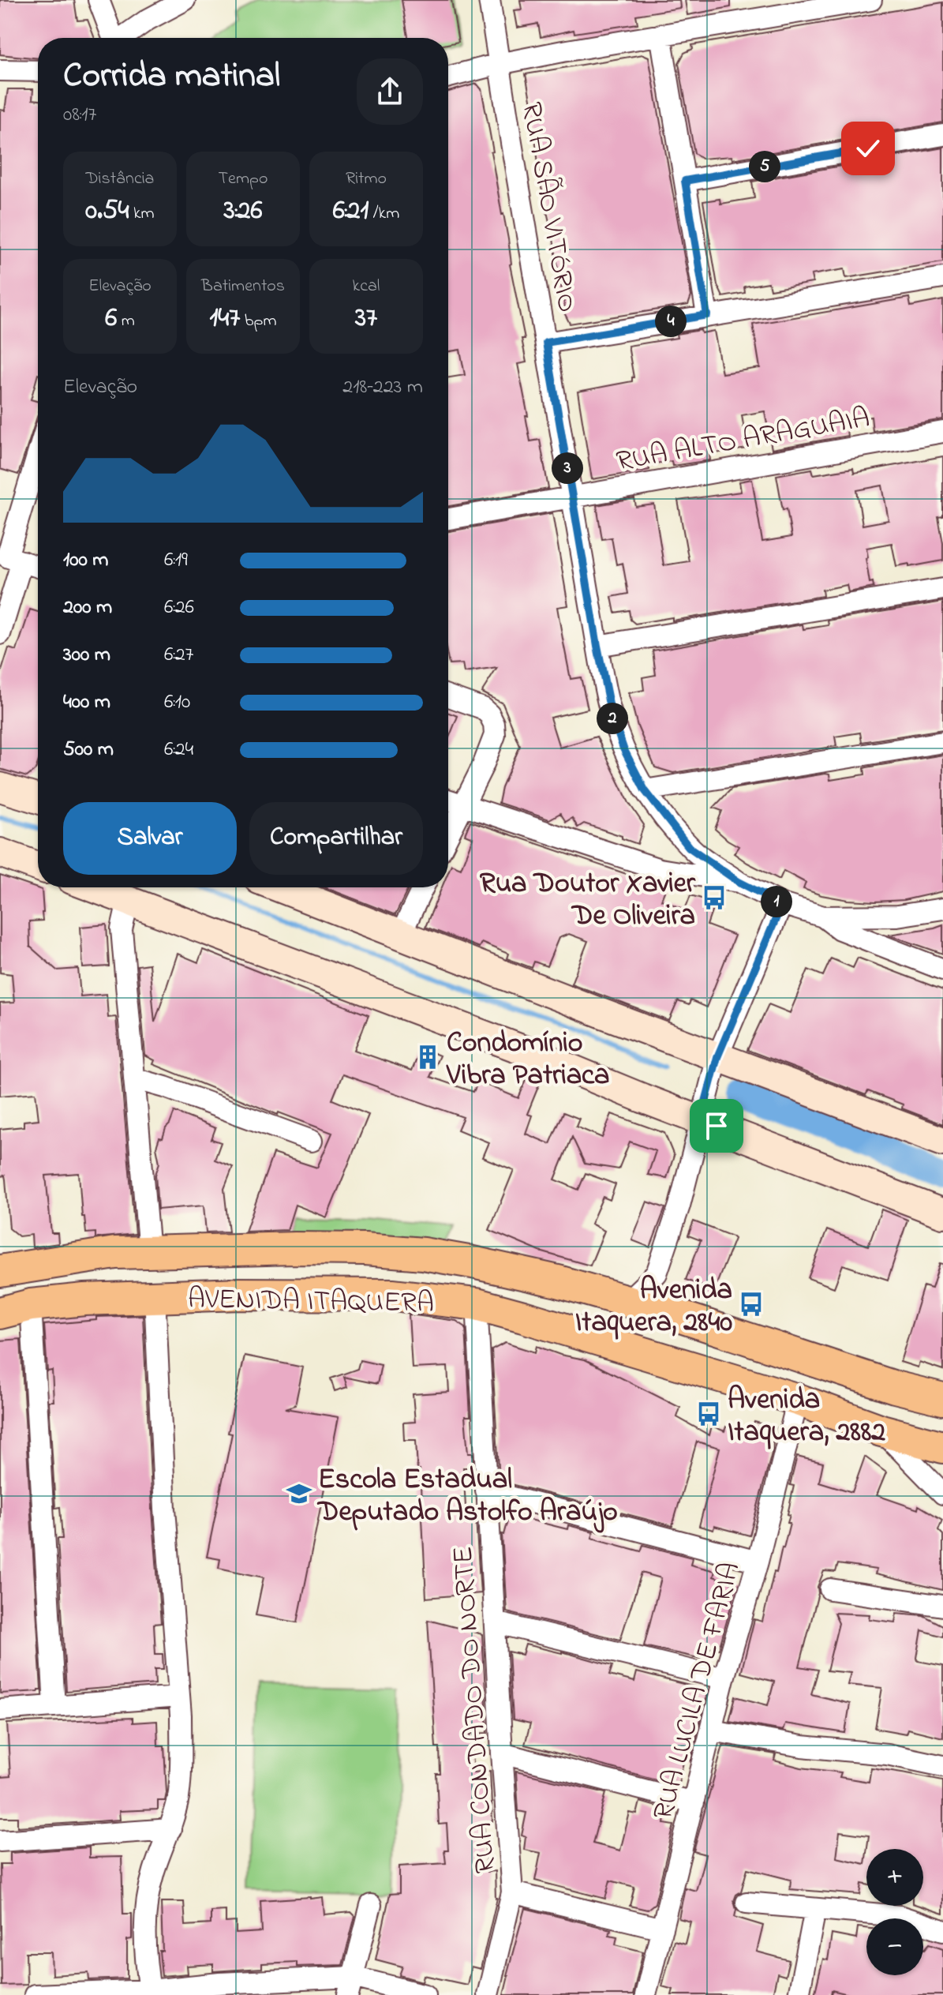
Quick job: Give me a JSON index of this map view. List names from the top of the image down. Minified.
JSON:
{"streets":{"main road":["AVENIDA ITAQUERA"],"street":["RUA SÃO VITÓRIO","RUA ALTO ARAGUAIA","RUA LUCILA DE FARIA","RUA CONDADO DO NORTE"]},"crossings":[["RUA SÃO VITÓRIO","RUA ALTO ARAGUAIA"],["AVENIDA ITAQUERA","RUA LUCILA DE FARIA"],["AVENIDA ITAQUERA","RUA CONDADO DO NORTE"]],"places":{"bus stop":["Rua Doutor Xavier De Oliveira","Avenida Itaquera, 2840","Avenida Itaquera, 2882"],"building":["Condomínio Vibra Patriaca"],"school or university":["Escola Estadual Deputado Astolfo Araújo"]},"page":{"heading":["Corrida matinal","08:17"],"stats":[["Distância","0.54 km"],["Tempo","3:26"],["Ritmo","6:21 /km"],["Elevação","6 m"],["Batimentos","147 bpm"],["kcal","37"]],"pins":["5","4","3","2","1"],"chart":["Elevação","218–223 m"],"list":[{"name":"100 m","note":"6:19"},{"name":"200 m","note":"6:26"},{"name":"300 m","note":"6:27"},{"name":"400 m","note":"6:10"},{"name":"500 m","note":"6:24"}],"buttons":["Salvar","Compartilhar"],"map_buttons":["+","−"]}}
